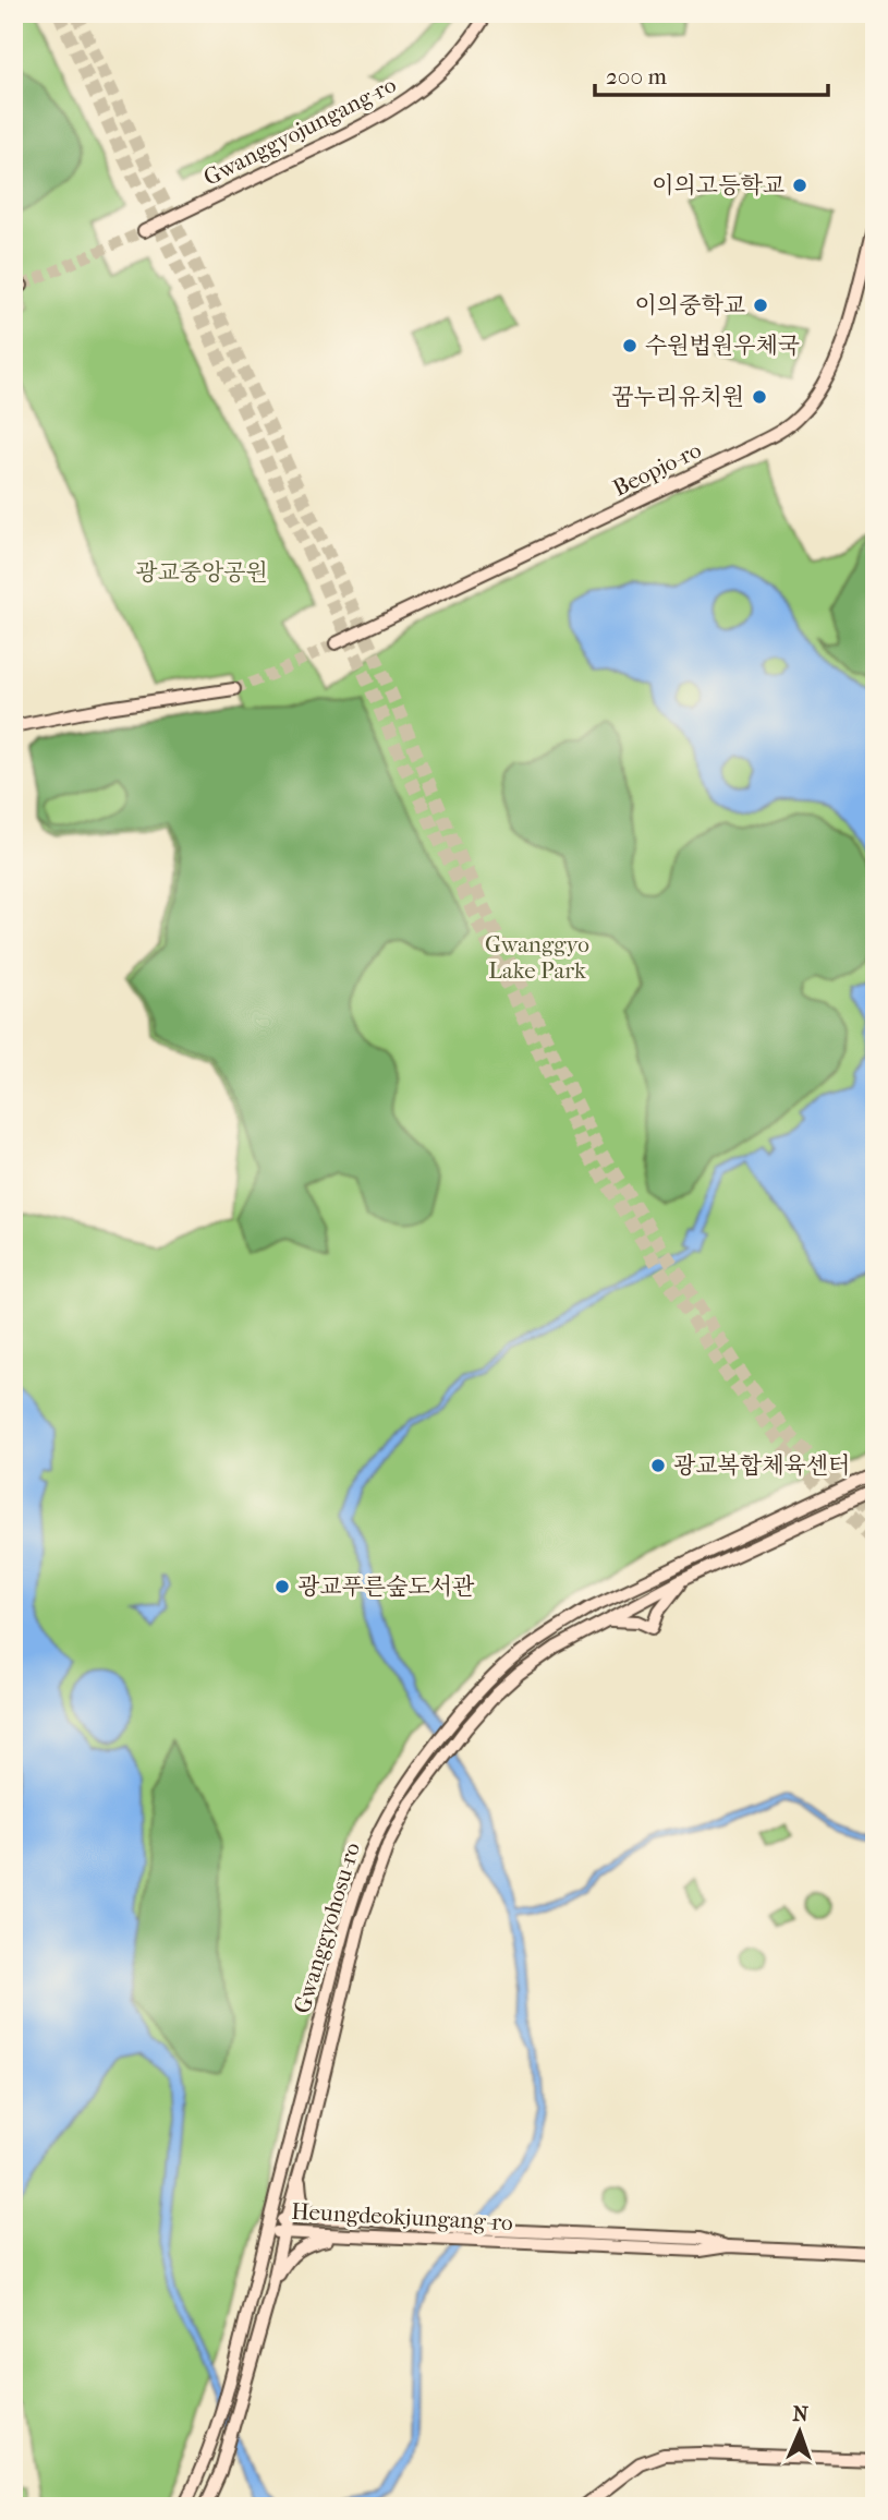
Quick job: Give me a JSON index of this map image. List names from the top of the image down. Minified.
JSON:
{"streets":{"main road":["Gwanggyojungang-ro","Beopjo-ro","Gwanggyohosu-ro","Heungdeokjungang-ro"]},"crossings":[["Gwanggyohosu-ro","Heungdeokjungang-ro"]],"parks":["광교중앙공원","Gwanggyo Lake Park"],"places":["이의고등학교","이의중학교","수원법원우체국","꿈누리유치원","광교복합체육센터","광교푸른숲도서관"],"scale_bar":"200 m","north":"top"}
